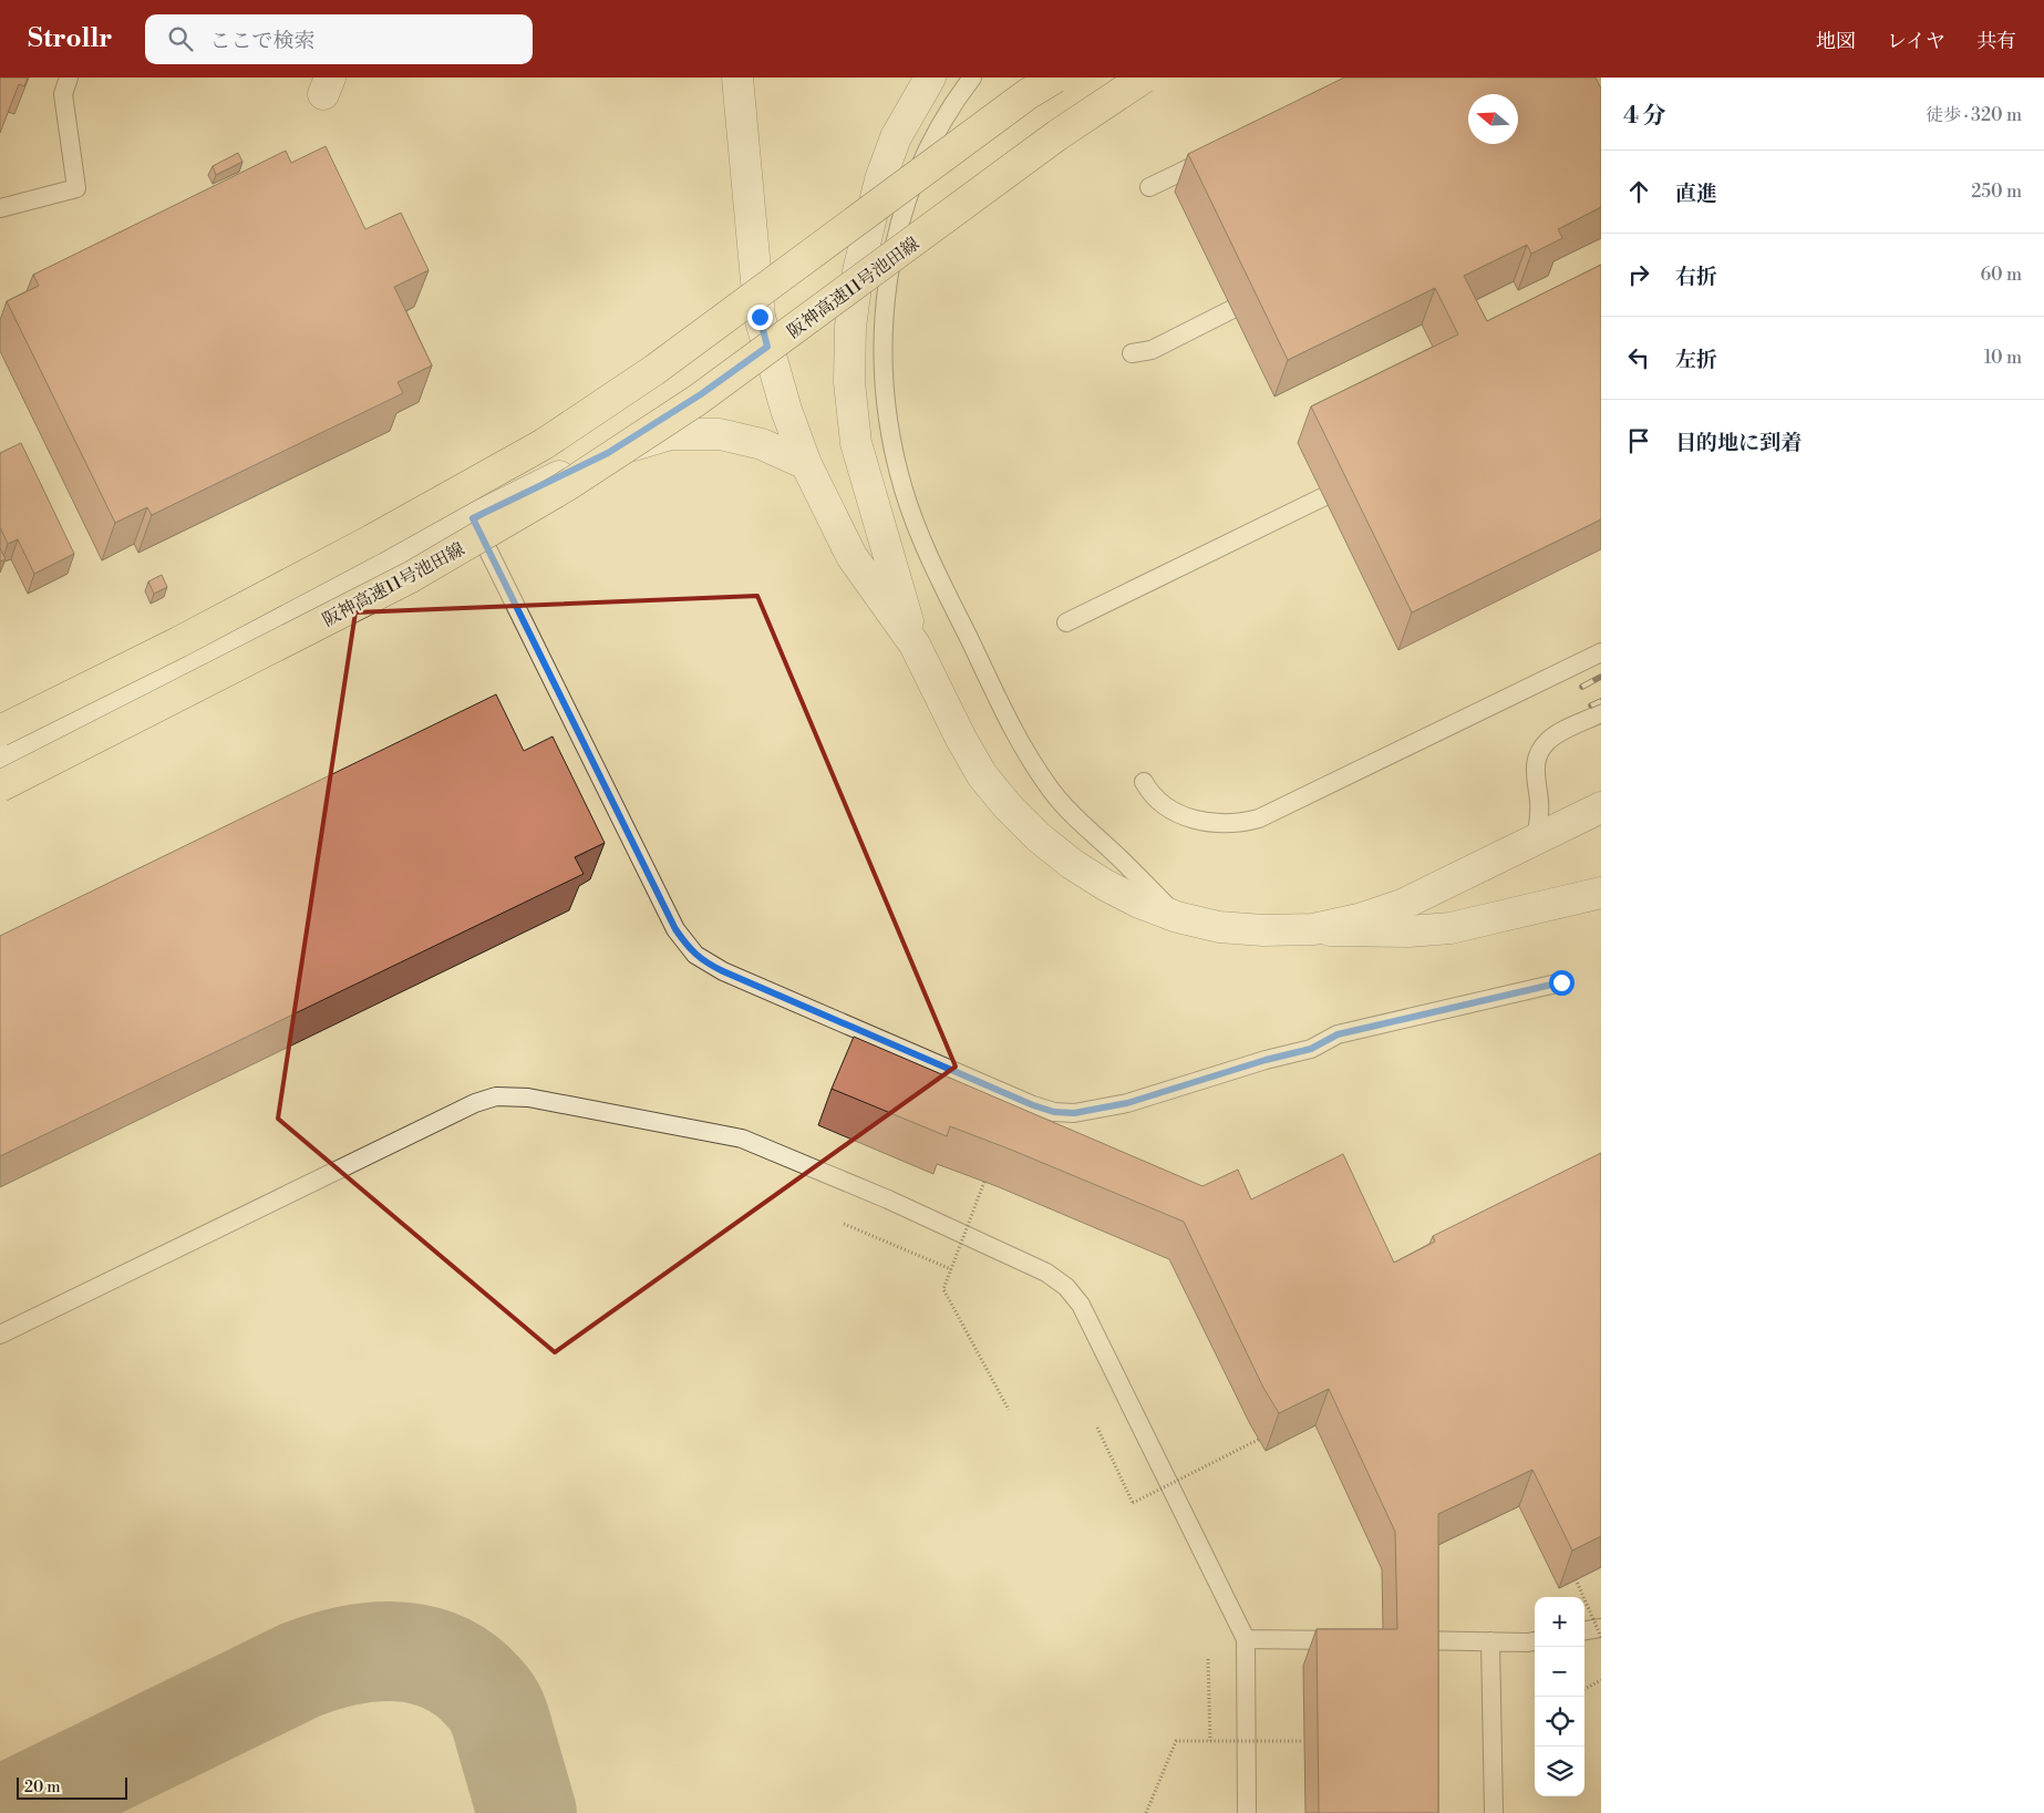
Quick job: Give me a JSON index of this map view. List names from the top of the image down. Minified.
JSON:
{"streets":{"highway":["阪神高速11号池田線"]},"scale_bar":"20 m","north":"left","page":{"header":"Strollr","search":"ここで検索","nav":["地図","レイヤ","共有"],"heading":["4 分","徒歩 · 320 m"],"list":[["直進","250 m"],["右折","60 m"],["左折","10 m"],"目的地に到着"],"map_buttons":["+","−"],"scale":"20 m"}}
